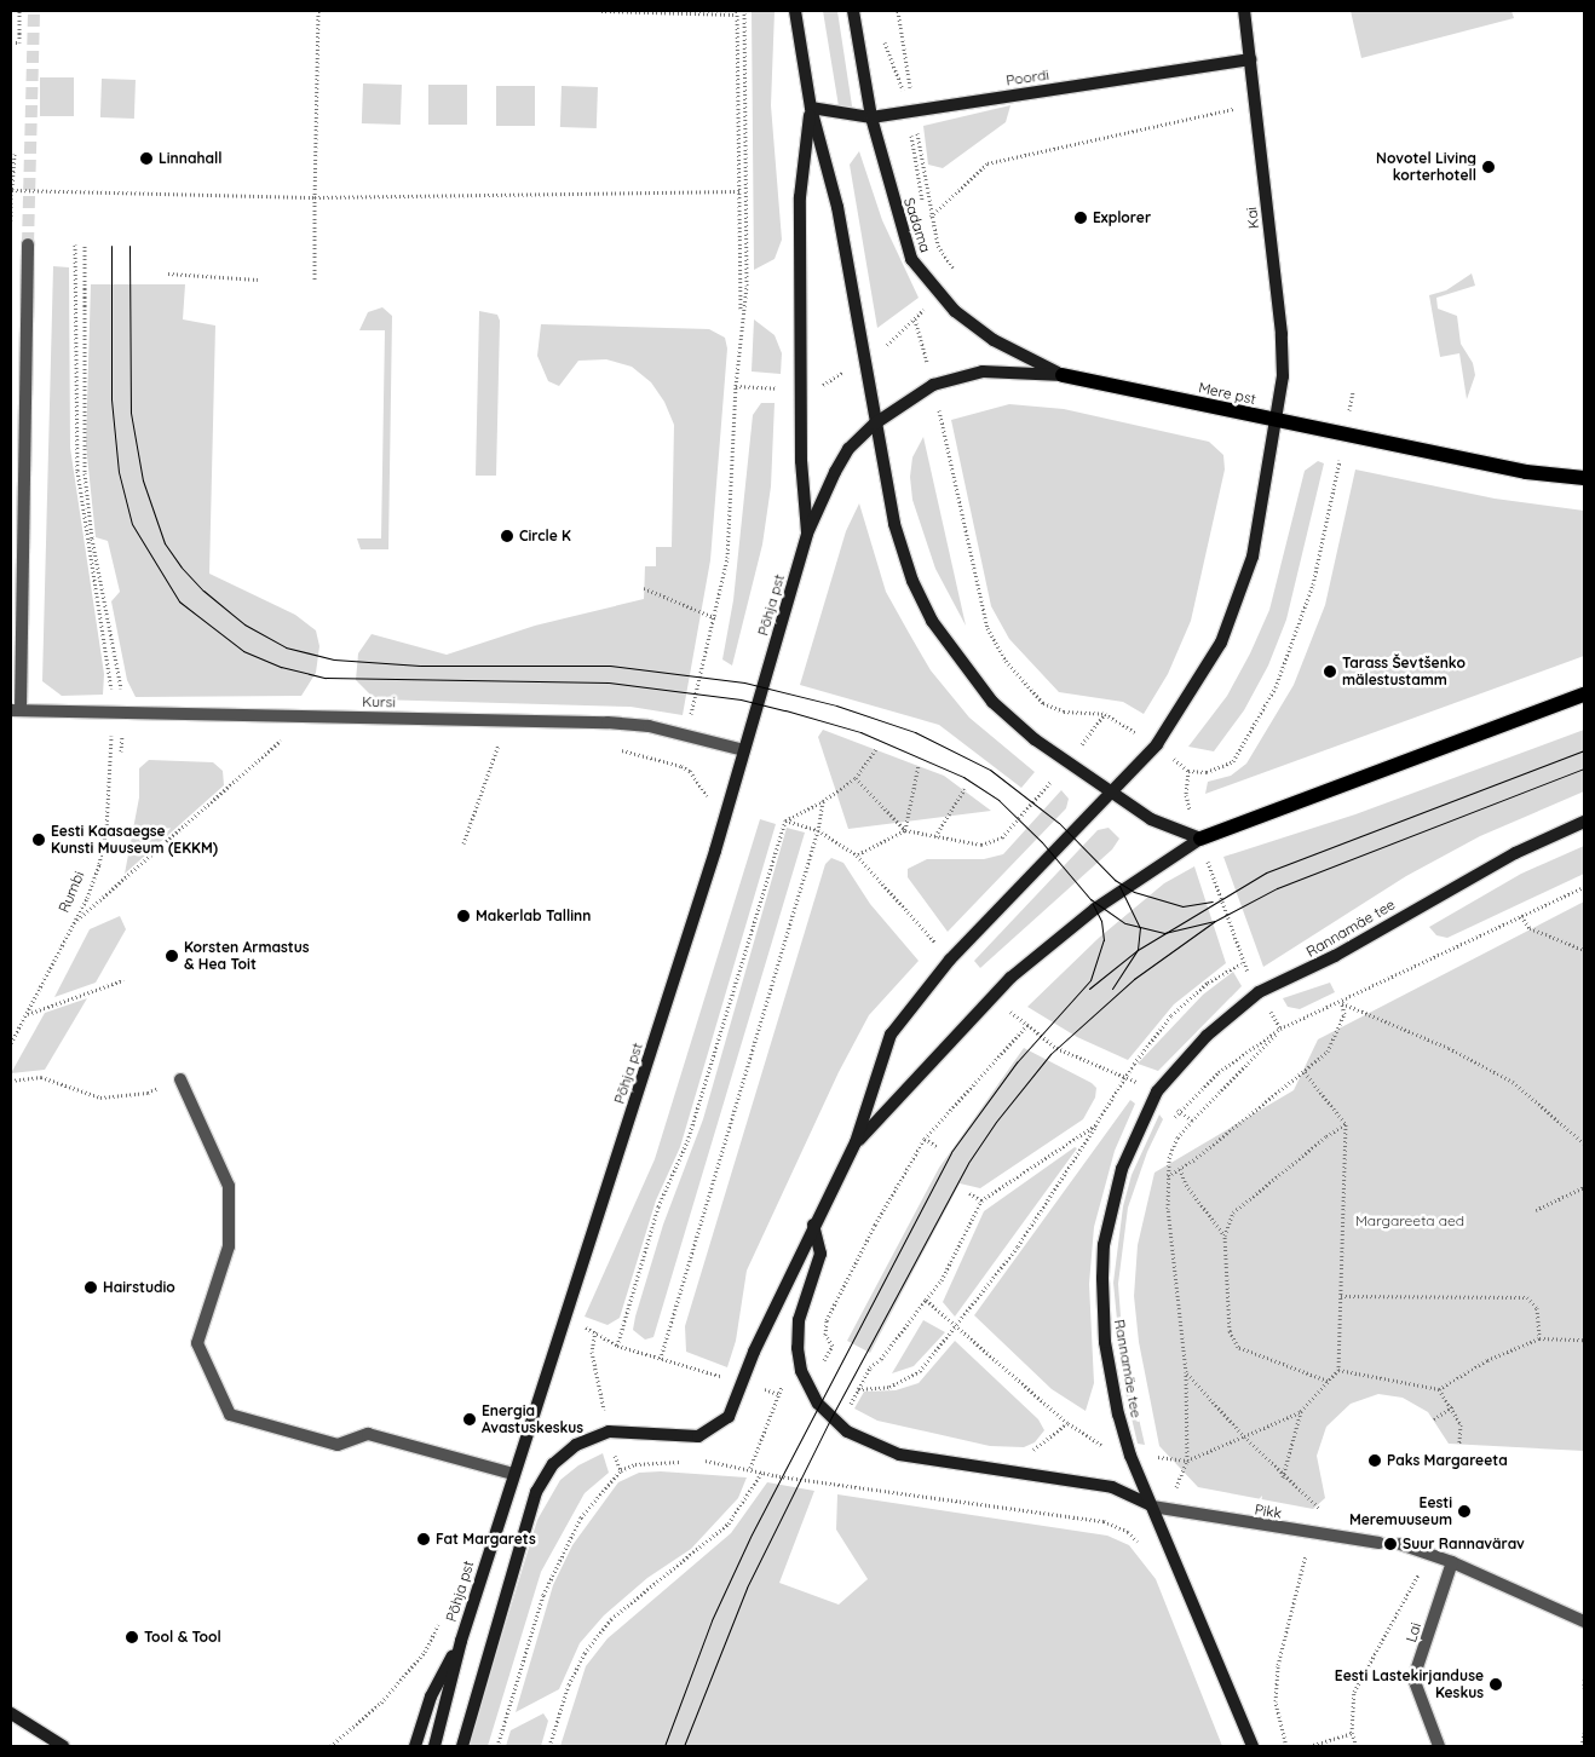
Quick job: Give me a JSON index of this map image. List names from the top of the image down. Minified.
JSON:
{"streets":{"main road":["Poordi","Kai","Sadama","Mere pst","Põhja pst","Rannamäe tee"],"street":["Kursi","Pikk","Lai"],"path":["Rumbi"]},"crossings":[["Poordi","Kai"],["Poordi","Sadama"],["Kai","Mere pst"],["Sadama","Mere pst"],["Mere pst","Põhja pst"],["Põhja pst","Kursi"],["Rannamäe tee","Pikk"]],"parks":["Margareeta aed"],"places":["Linnahall","Novotel Living korterhotell","Explorer","Circle K","Tarass Ševtšenko mälestustamm","Eesti Kaasaegse Kunsti Muuseum (EKKM)","Makerlab Tallinn","Korsten Armastus & Hea Toit","Hairstudio","Energia Avastuskeskus","Paks Margareeta","Eesti Meremuuseum","Fat Margarets","Suur Rannavärav","Tool & Tool","Eesti Lastekirjanduse Keskus"]}
